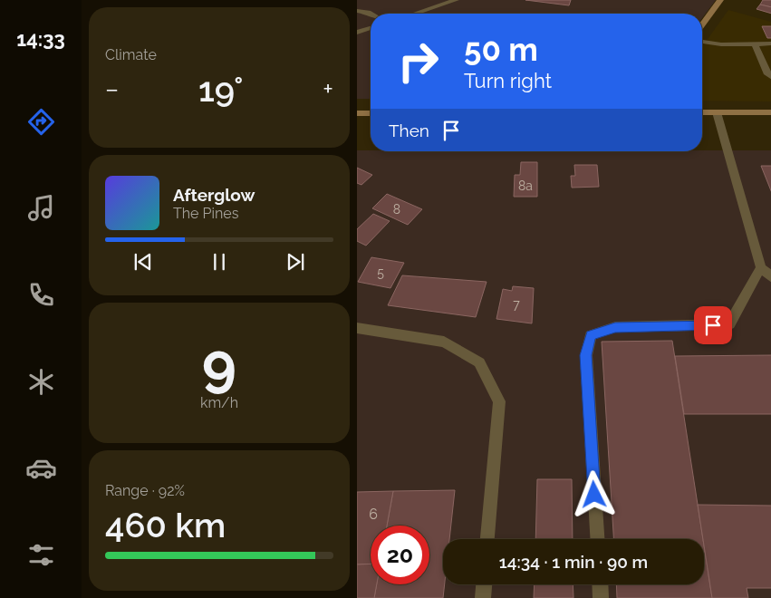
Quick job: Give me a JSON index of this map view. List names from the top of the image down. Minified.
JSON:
{"house_numbers":["8a","8","5","7","6"],"page":{"tabs":"14:33","tile":["Climate",["9","km/h"],["Range · 92%","460 km"]],"turn":["50 m","Turn right"],"heat":["−","19°","+"],"then":"Then","song":["Afterglow","The Pines"],"limit":"20","trip":"14:34 · 1 min · 90 m"}}
